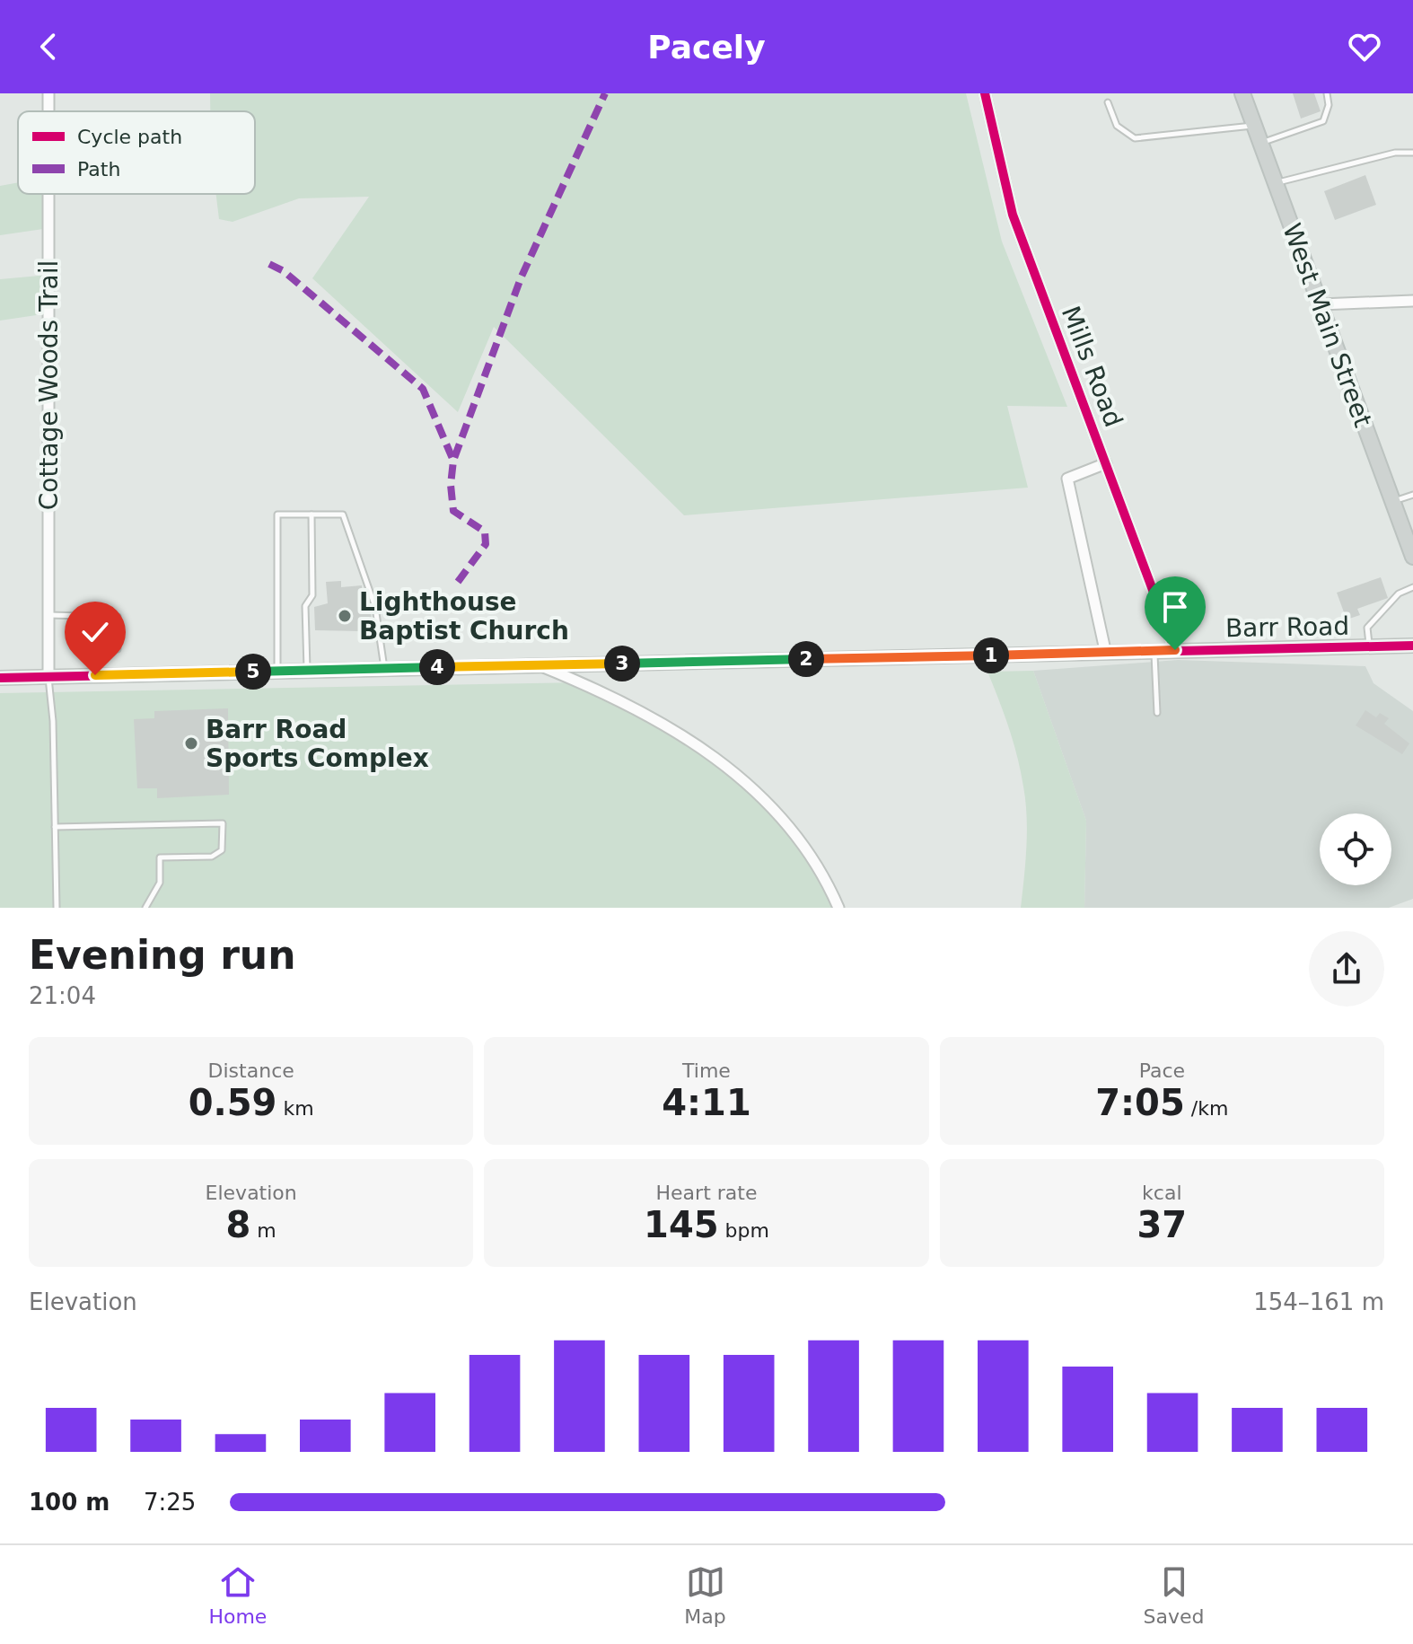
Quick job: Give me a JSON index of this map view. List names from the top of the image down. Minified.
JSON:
{"streets":{"main road":["West Main Street"],"street":["Mills Road","Cottage Woods Trail","Barr Road"]},"crossings":[["Mills Road","Barr Road"],["Cottage Woods Trail","Barr Road"]],"places":["Lighthouse Baptist Church","Barr Road Sports Complex"],"legend":["Cycle path","Path"],"page":{"header":"Pacely","pins":["1","2","3","4","5"],"heading":["Evening run","21:04"],"stats":[["Distance","0.59 km"],["Time","4:11"],["Pace","7:05 /km"],["Elevation","8 m"],["Heart rate","145 bpm"],["kcal","37"]],"chart":["Elevation","154–161 m"],"list":[{"name":"100 m","note":"7:25"}],"tabs":["Home","Map","Saved"]}}
